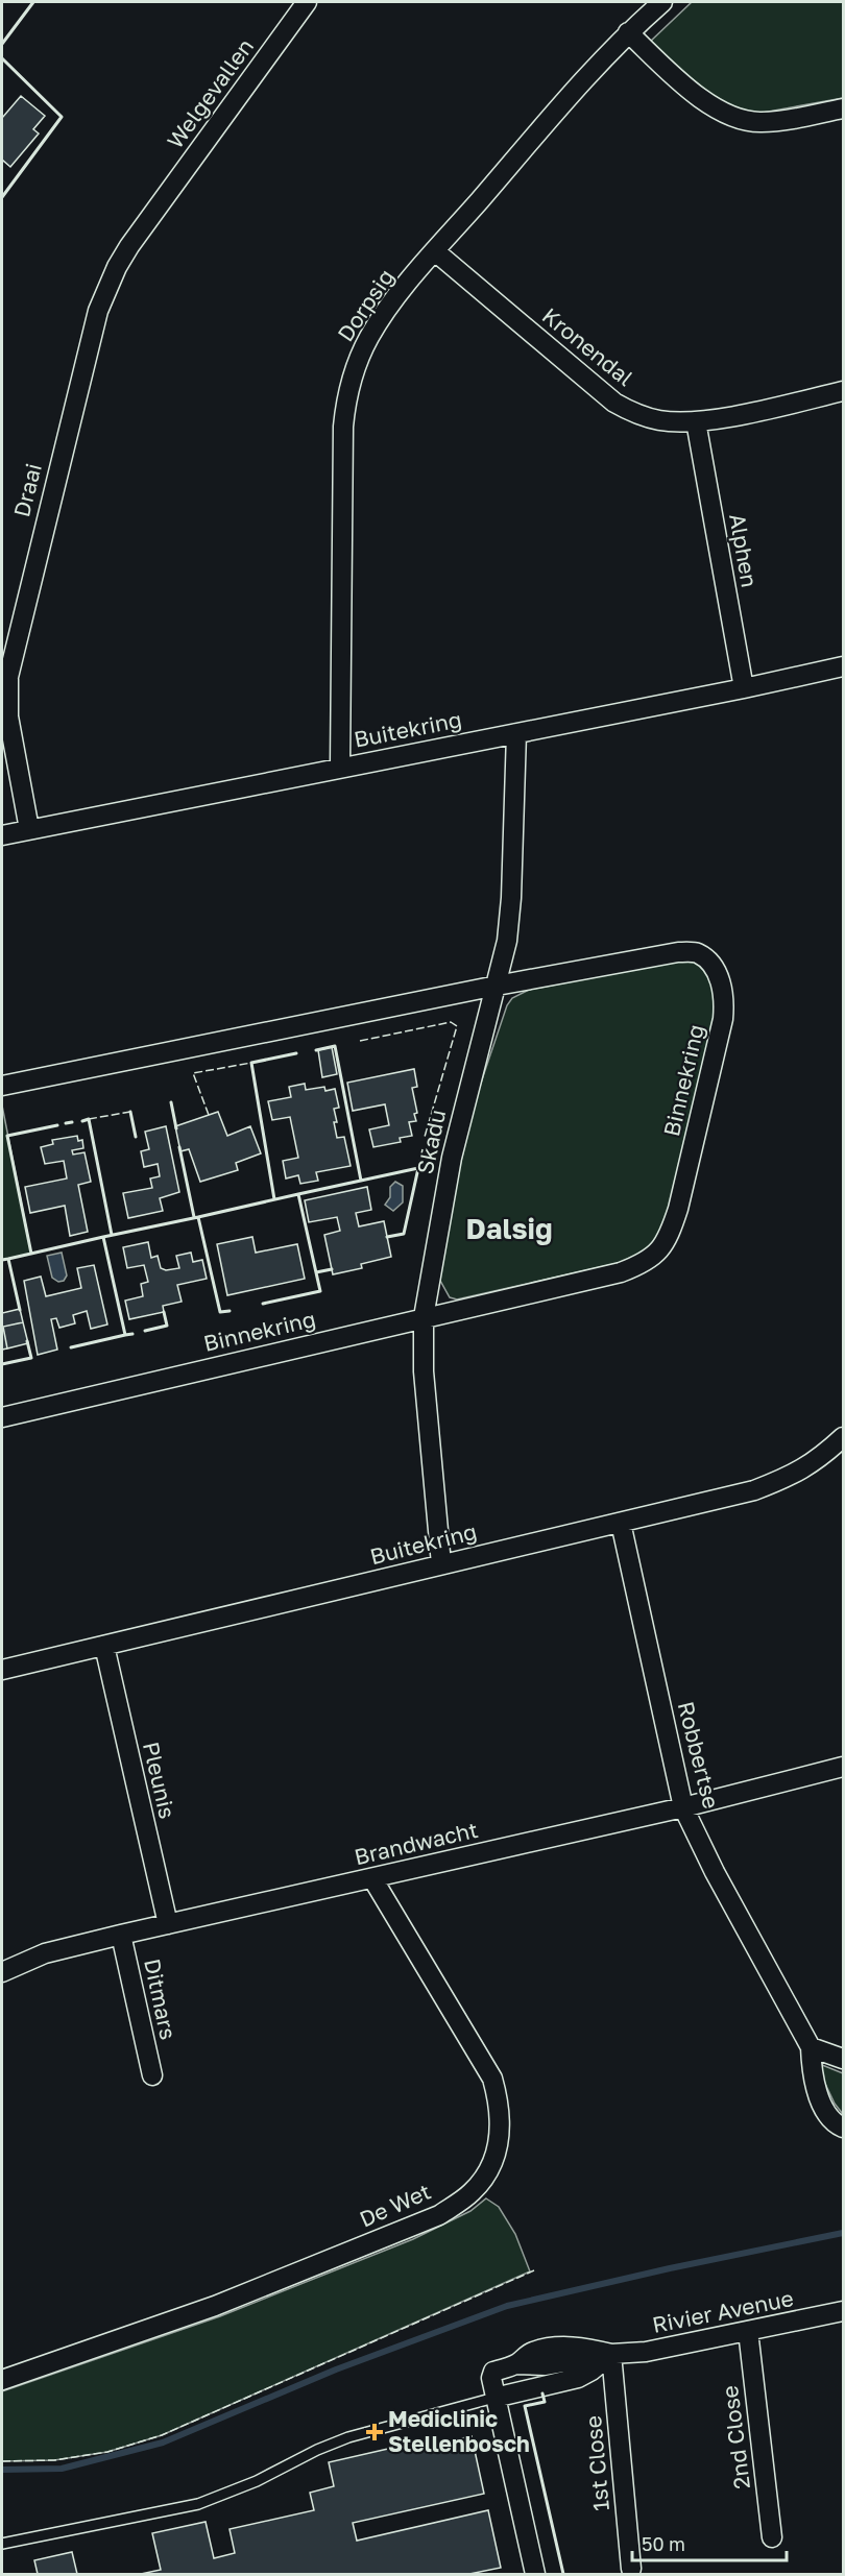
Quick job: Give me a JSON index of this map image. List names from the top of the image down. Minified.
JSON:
{"streets":{"street":["Welgevallen","Dorpsig","Kronendal","Draai","Alphen","Buitekring","Binnekring","Skadu","Robbertse","Pleunis","Brandwacht","Ditmars","De Wet","Rivier Avenue","2nd Close","1st Close"]},"crossings":[["Welgevallen","Draai"],["Dorpsig","Kronendal"],["Dorpsig","Buitekring"],["Kronendal","Alphen"],["Draai","Buitekring"],["Alphen","Buitekring"],["Buitekring","Skadu"],["Buitekring","Robbertse"],["Buitekring","Pleunis"],["Binnekring","Skadu"],["Robbertse","Brandwacht"],["Pleunis","Brandwacht"],["Brandwacht","Ditmars"],["Brandwacht","De Wet"],["Rivier Avenue","2nd Close"],["Rivier Avenue","1st Close"]],"districts":["Dalsig"],"places":{"health":["Mediclinic Stellenbosch"]},"scale_bar":"50 m"}
